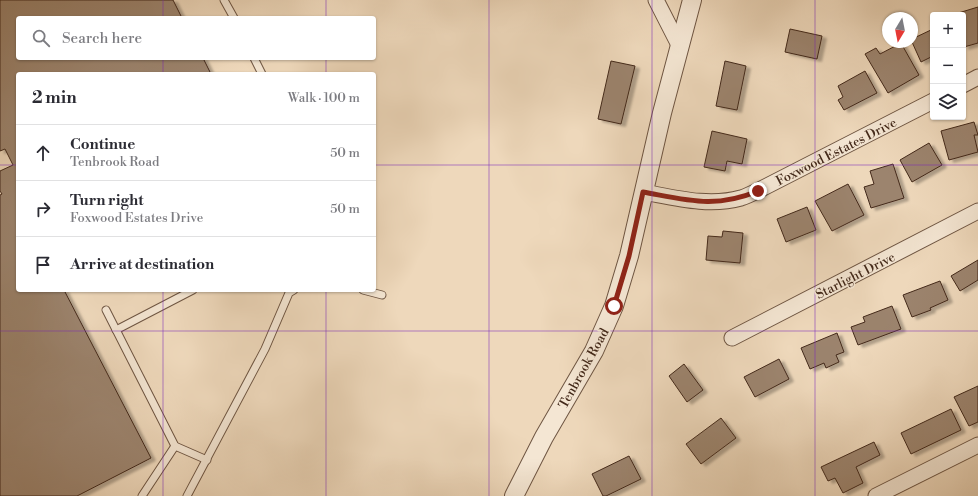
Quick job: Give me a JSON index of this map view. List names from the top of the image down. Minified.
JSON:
{"streets":{"street":["Foxwood Estates Drive","Starlight Drive","Tenbrook Road"]},"crossings":[["Foxwood Estates Drive","Tenbrook Road"]],"north":"bottom","page":{"map_buttons":["+","−"],"search":"Search here","heading":["2 min","Walk · 100 m"],"list":[["Continue","Tenbrook Road","50 m"],["Turn right","Foxwood Estates Drive","50 m"],"Arrive at destination"]}}
